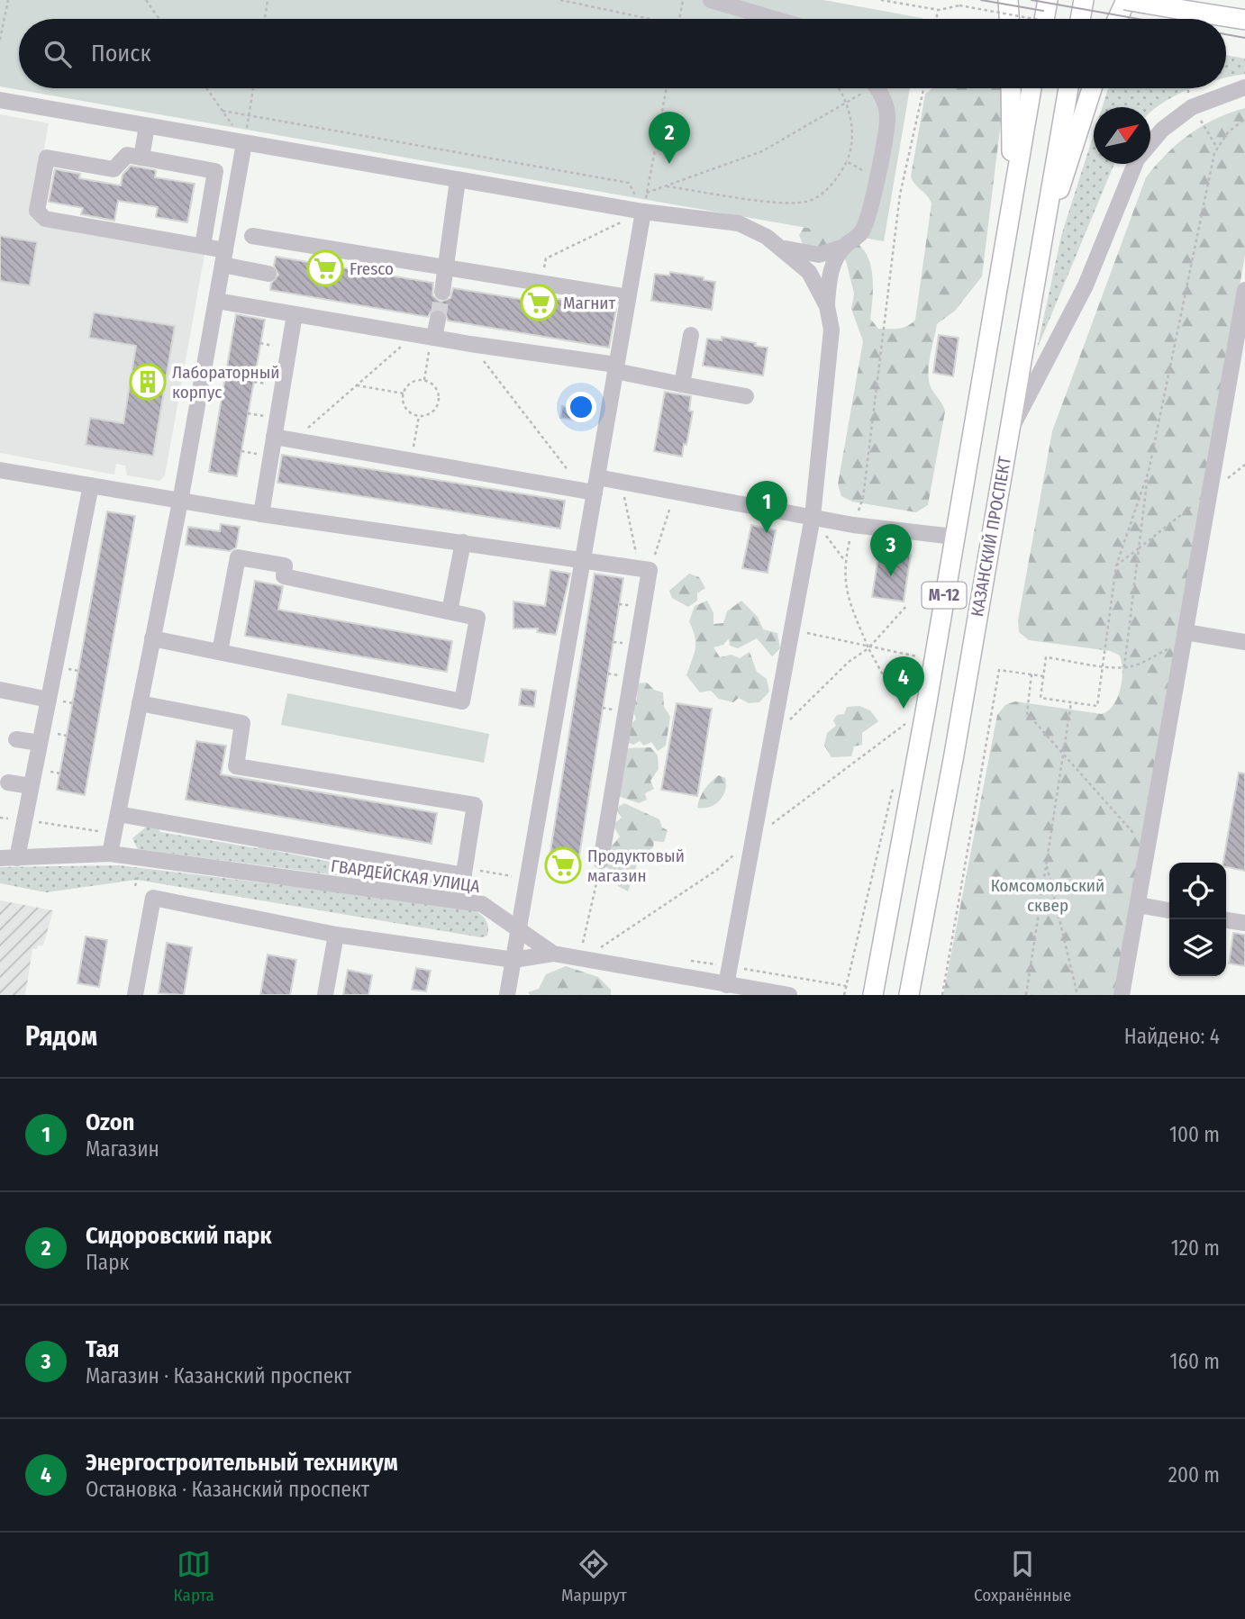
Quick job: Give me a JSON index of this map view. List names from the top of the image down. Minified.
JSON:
{"streets":{"main road":["КАЗАНСКИЙ ПРОСПЕКТ","М-12"],"street":["ГВАРДЕЙСКАЯ УЛИЦА"]},"parks":["Комсомольский сквер"],"places":{"supermarket":["Fresco","Магнит","Продуктовый магазин"],"building":["Лабораторный корпус"]},"north":"top right","page":{"search":"Поиск","pins":["2","1","3","4"],"heading":["Рядом","Найдено: 4"],"list":[{"mark":"1","name":"Ozon","note":"Магазин","value":"100 m"},{"mark":"2","name":"Сидоровский парк","note":"Парк","value":"120 m"},{"mark":"3","name":"Тая","note":"Магазин · Казанский проспект","value":"160 m"},{"mark":"4","name":"Энергостроительный техникум","note":"Остановка · Казанский проспект","value":"200 m"}],"nav":["Карта","Маршрут","Сохранённые"]}}
